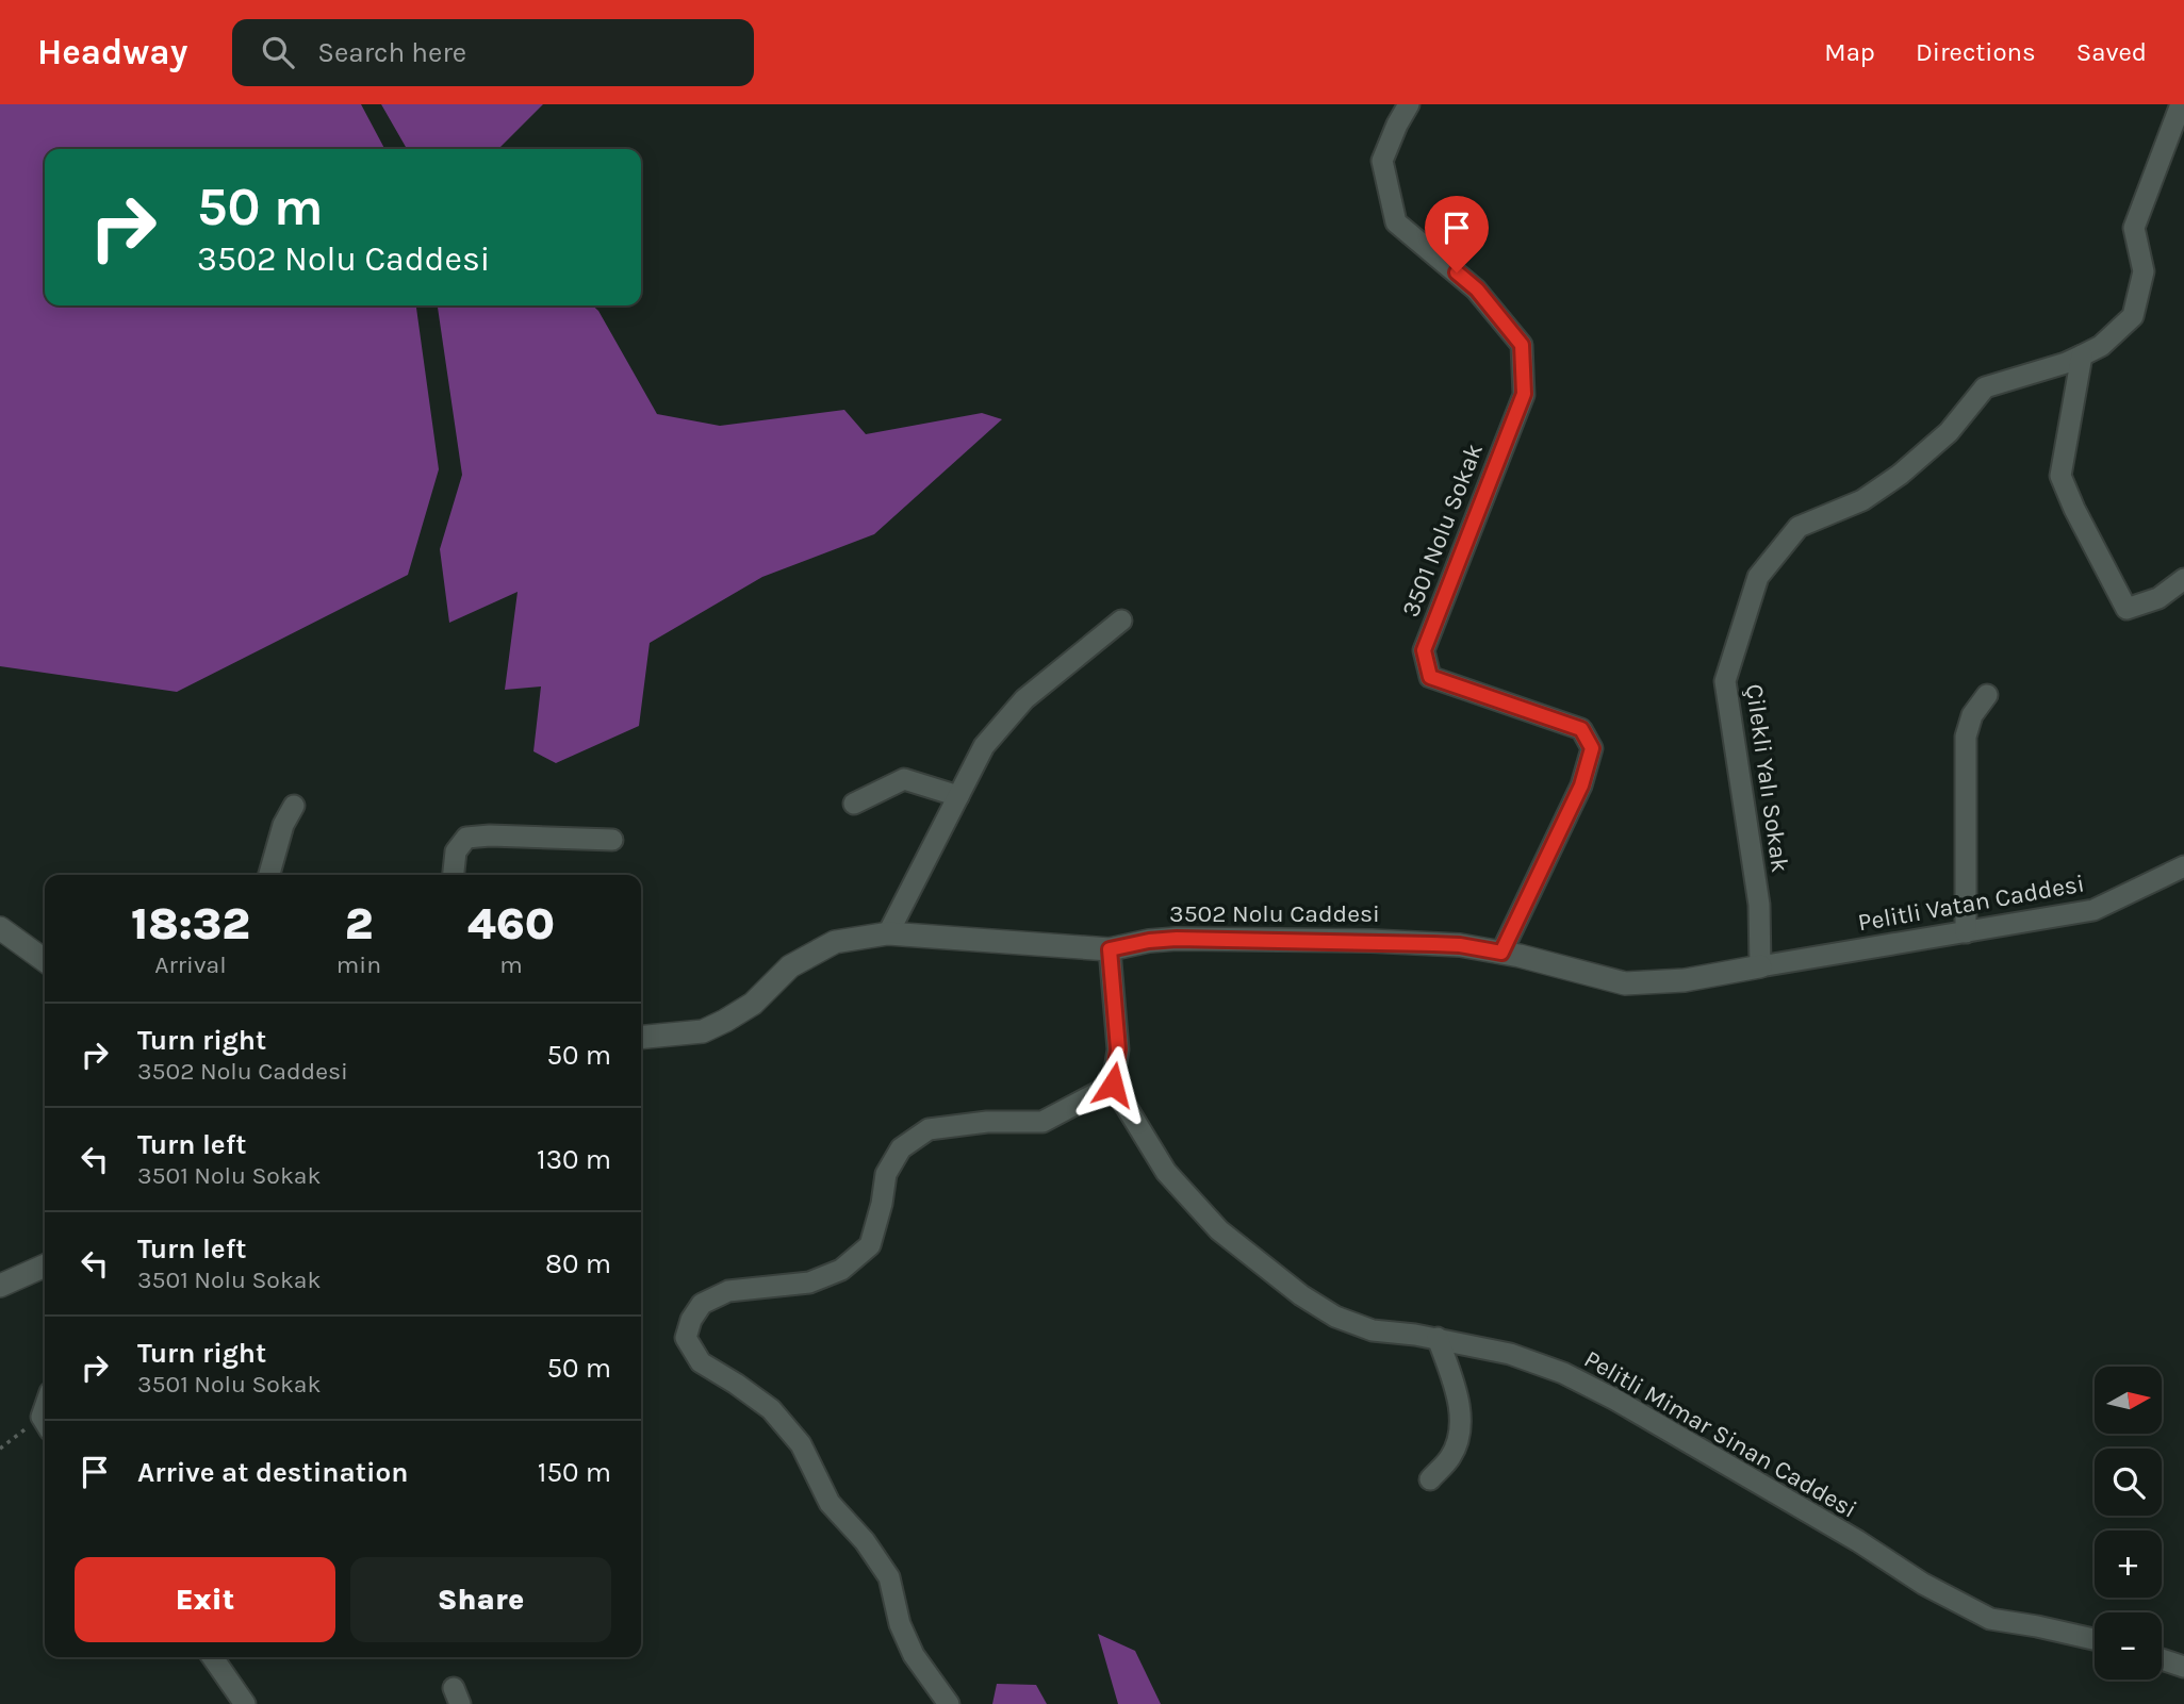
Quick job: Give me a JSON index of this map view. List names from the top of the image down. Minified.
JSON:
{"streets":{"street":["3501 Nolu Sokak","Çilekli Yalı Sokak","Pelitli Vatan Caddesi","3502 Nolu Caddesi","Pelitli Mimar Sinan Caddesi"]},"crossings":[["3501 Nolu Sokak","3502 Nolu Caddesi"],["Çilekli Yalı Sokak","Pelitli Vatan Caddesi"],["Çilekli Yalı Sokak","3502 Nolu Caddesi"],["Pelitli Vatan Caddesi","3502 Nolu Caddesi"]],"north":"right","page":{"header":"Headway","search":"Search here","nav":["Map","Directions","Saved"],"turn":["50 m","3502 Nolu Caddesi"],"eta":["18:32","Arrival","2","min","460","m"],"list":[{"name":"Turn right","note":"3502 Nolu Caddesi","value":"50 m"},{"name":"Turn left","note":"3501 Nolu Sokak","value":"130 m"},{"name":"Turn left","note":"3501 Nolu Sokak","value":"80 m"},{"name":"Turn right","note":"3501 Nolu Sokak","value":"50 m"},{"name":"Arrive at destination","value":"150 m"}],"map_buttons":["+","−"],"buttons":["Exit","Share"]}}
